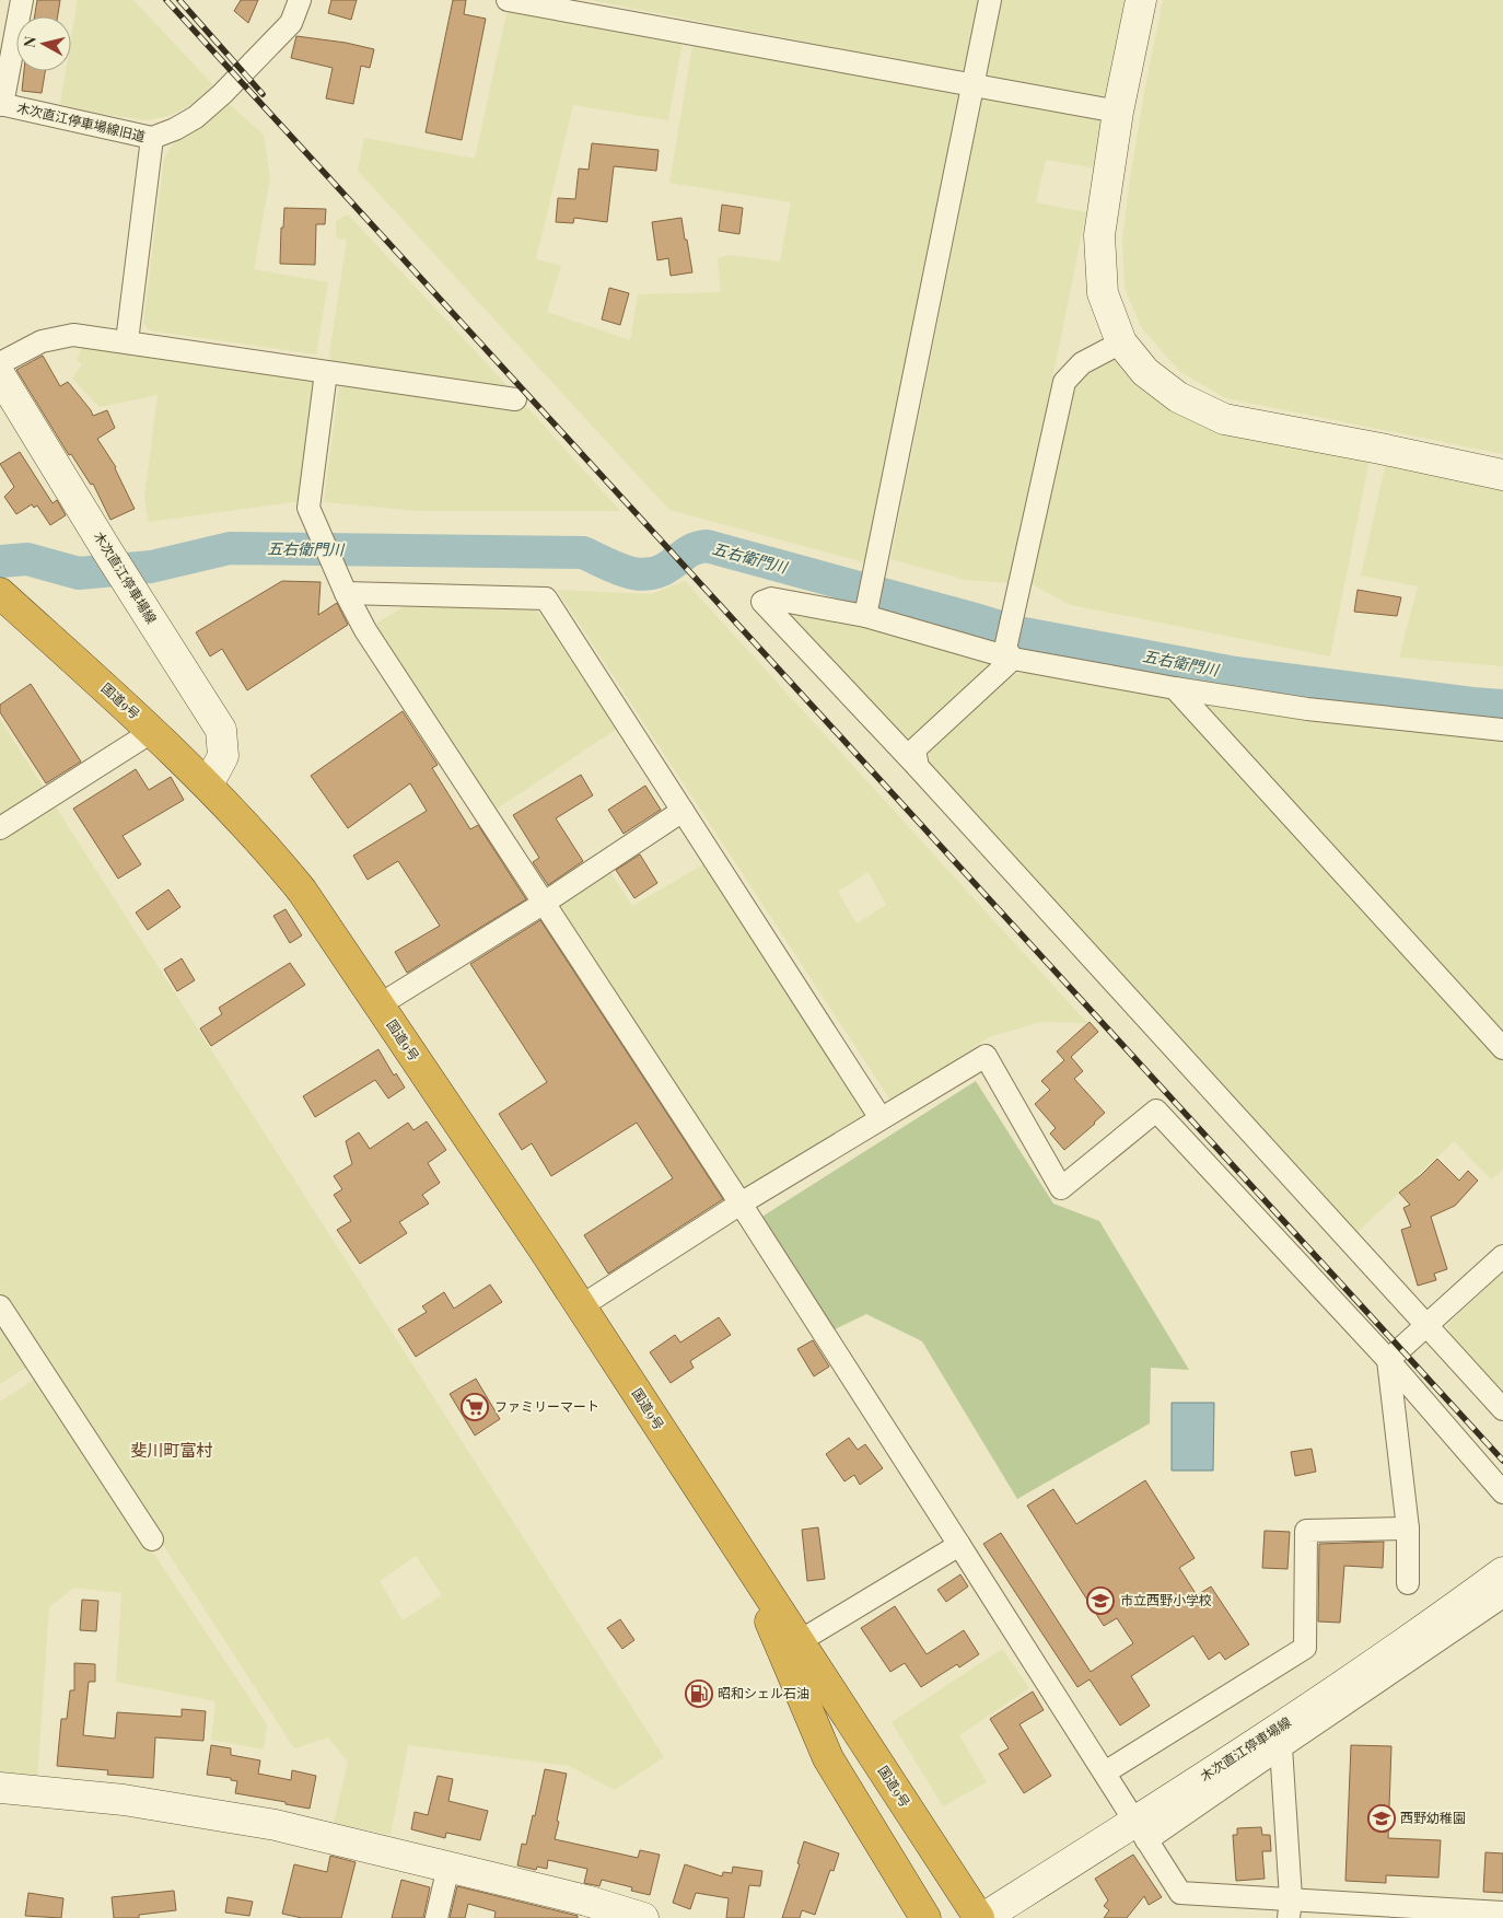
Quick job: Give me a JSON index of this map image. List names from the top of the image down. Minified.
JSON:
{"streets":{"highway":["国道9号"],"street":["木次直江停車場線旧道","木次直江停車場線"]},"crossings":[["木次直江停車場線","国道9号"]],"districts":["斐川町富村"],"water":["五右衛門川"],"places":{"supermarket":["ファミリーマート"],"school or university":["市立西野小学校","西野幼稚園"],"fuel station":["昭和シェル石油"]},"north":"left"}
